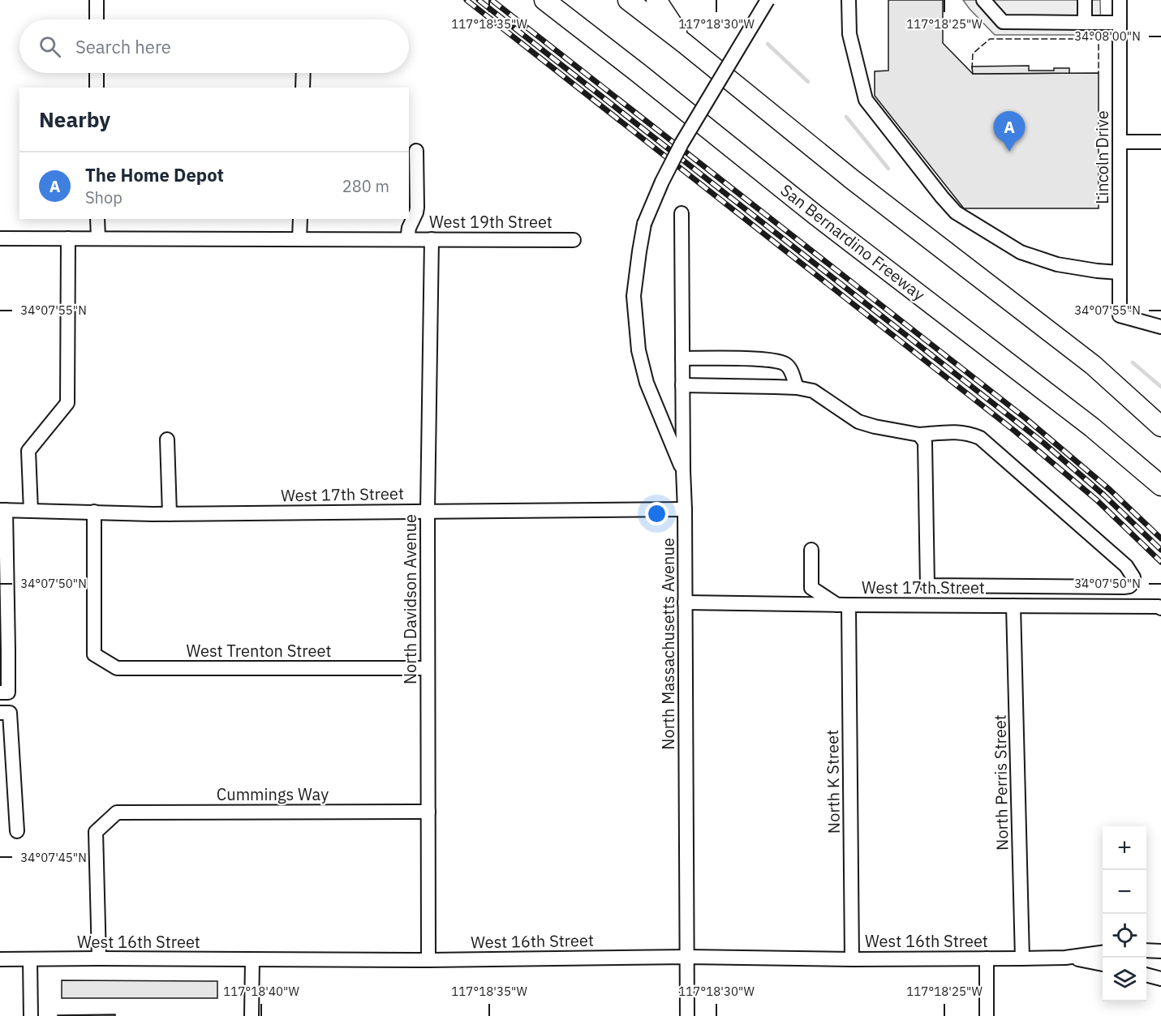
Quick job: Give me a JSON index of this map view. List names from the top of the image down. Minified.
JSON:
{"streets":{"highway":["San Bernardino Freeway"],"street":["Lincoln Drive","West 19th Street","West 17th Street","North Davidson Avenue","North Massachusetts Avenue","West Trenton Street","North K Street","North Perris Street","Cummings Way","West 16th Street"]},"crossings":[["West 19th Street","North Davidson Avenue"],["West 17th Street","North Davidson Avenue"],["West 17th Street","North Massachusetts Avenue"],["West 17th Street","West Trenton Street"],["West 17th Street","North K Street"],["West 17th Street","North Perris Street"],["North Davidson Avenue","West Trenton Street"],["North Davidson Avenue","Cummings Way"],["North Davidson Avenue","West 16th Street"],["North Massachusetts Avenue","West 16th Street"],["North K Street","West 16th Street"],["North Perris Street","West 16th Street"],["Cummings Way","West 16th Street"]],"page":{"search":"Search here","heading":"Nearby","pins":"A","list":[{"mark":"A","name":"The Home Depot","note":"Shop","value":"280 m"}],"map_buttons":["+","−"]},"coordinates":["117°18'35\"W","117°18'30\"W","117°18'25\"W","34°08'00\"N","34°07'55\"N","34°07'50\"N","34°07'45\"N","117°18'40\"W"]}
